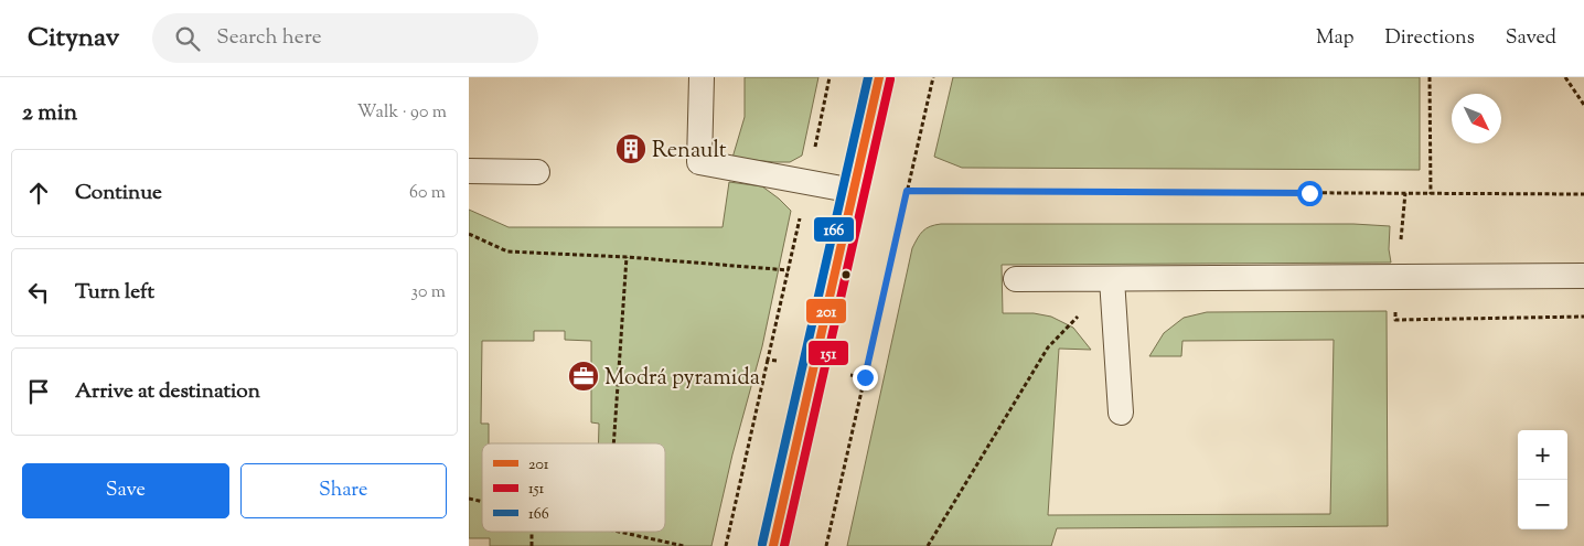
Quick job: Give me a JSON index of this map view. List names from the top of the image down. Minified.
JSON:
{"places":{"building":["Renault"],"office":["Modrá pyramida"]},"lines":["transit line 201","transit line 166","transit line 151"],"legend":["201","151","166"],"north":"bottom right","page":{"header":"Citynav","search":"Search here","nav":["Map","Directions","Saved"],"heading":["2 min","Walk · 90 m"],"list":[["Continue","60 m"],["Turn left","30 m"],"Arrive at destination"],"map_buttons":["+","−"],"buttons":["Save","Share"]}}
